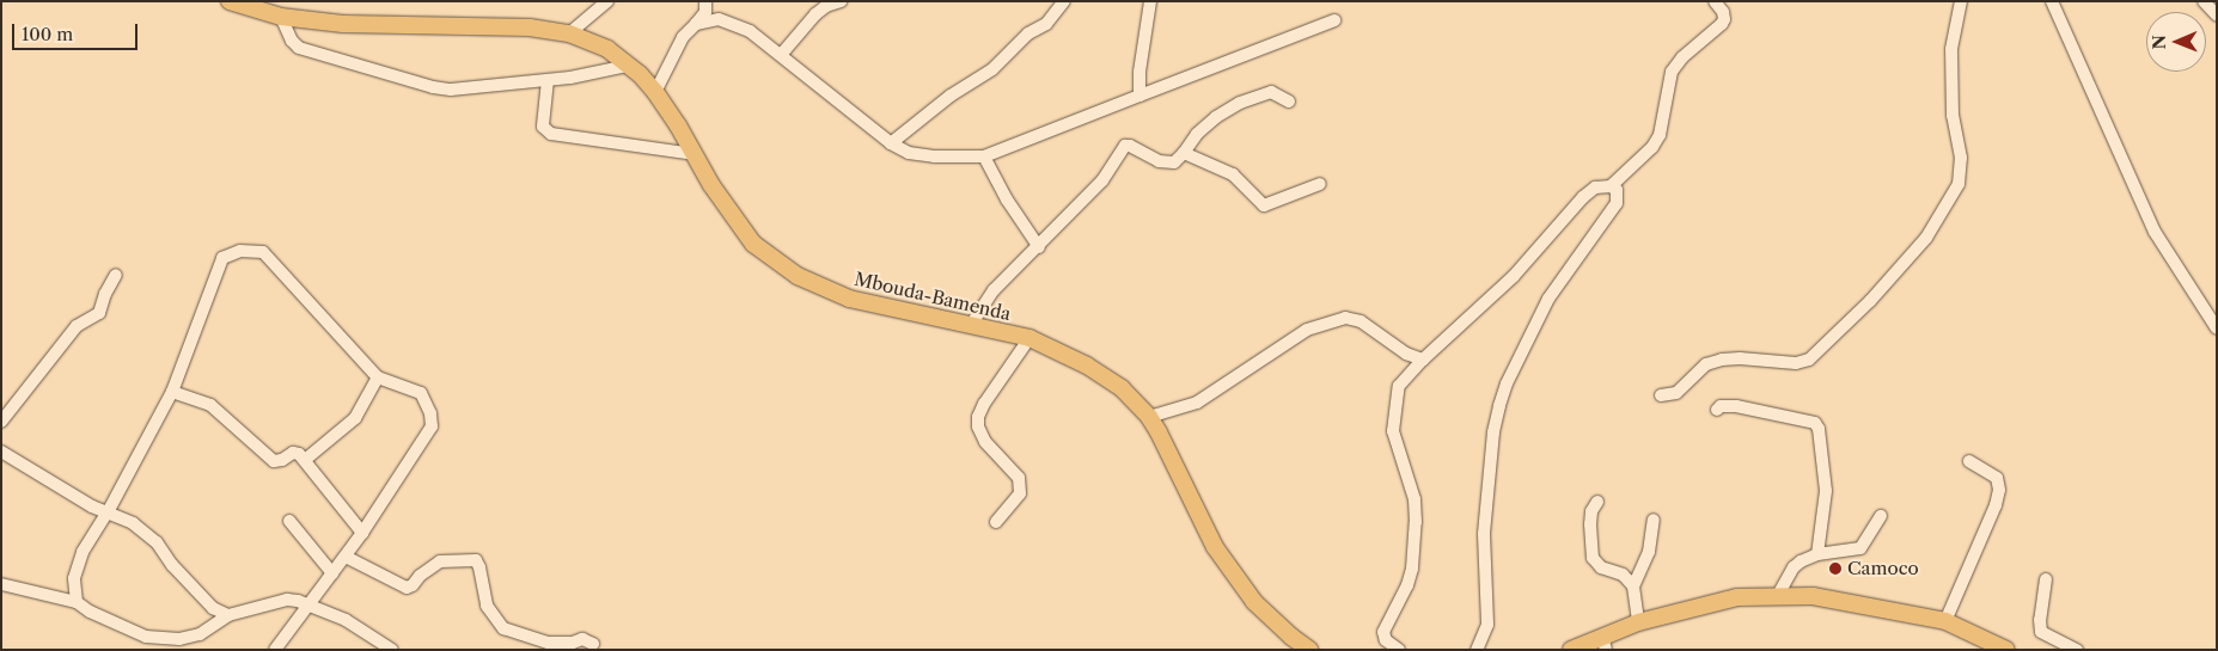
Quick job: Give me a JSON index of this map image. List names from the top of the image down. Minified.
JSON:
{"streets":{"highway":["Mbouda-Bamenda"]},"places":["Camoco"],"scale_bar":"100 m","north":"left"}
